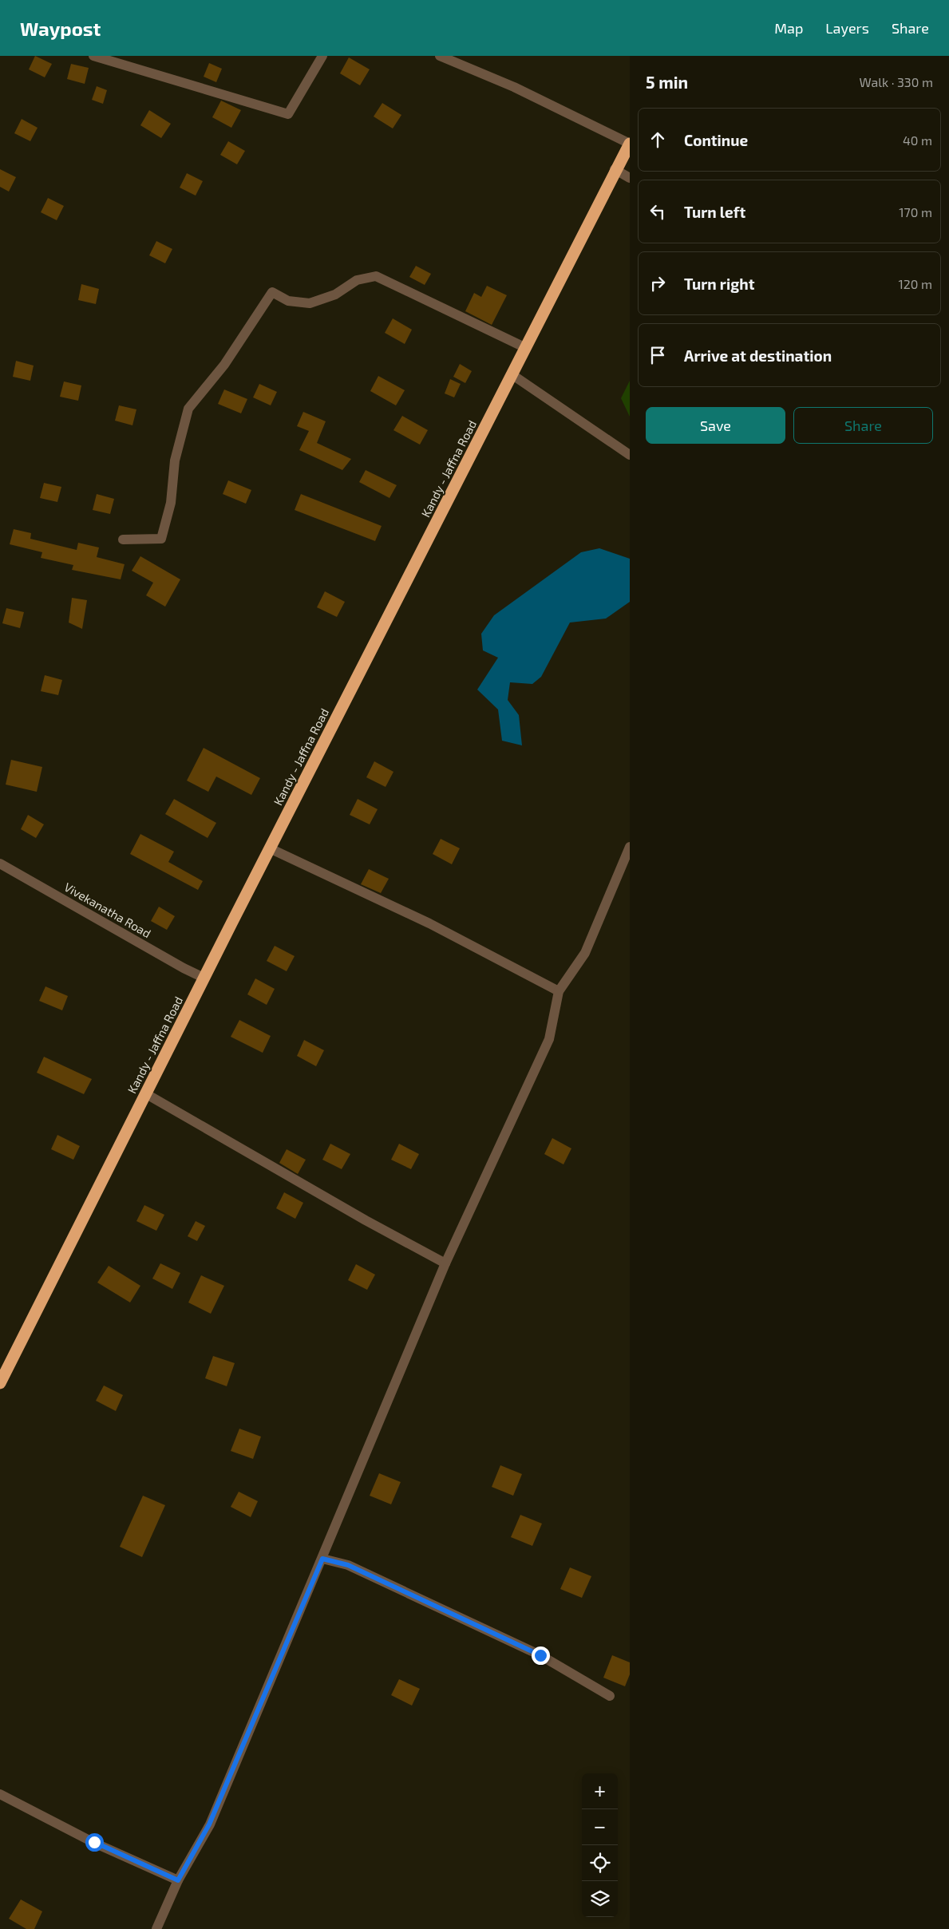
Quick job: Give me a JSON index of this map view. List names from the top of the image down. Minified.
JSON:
{"streets":{"highway":["Kandy - Jaffna Road"],"street":["Vivekanatha Road"]},"crossings":[["Kandy - Jaffna Road","Vivekanatha Road"]],"page":{"header":"Waypost","nav":["Map","Layers","Share"],"heading":["5 min","Walk · 330 m"],"list":[["Continue","40 m"],["Turn left","170 m"],["Turn right","120 m"],"Arrive at destination"],"buttons":["Save","Share"],"map_buttons":["+","−"]}}
